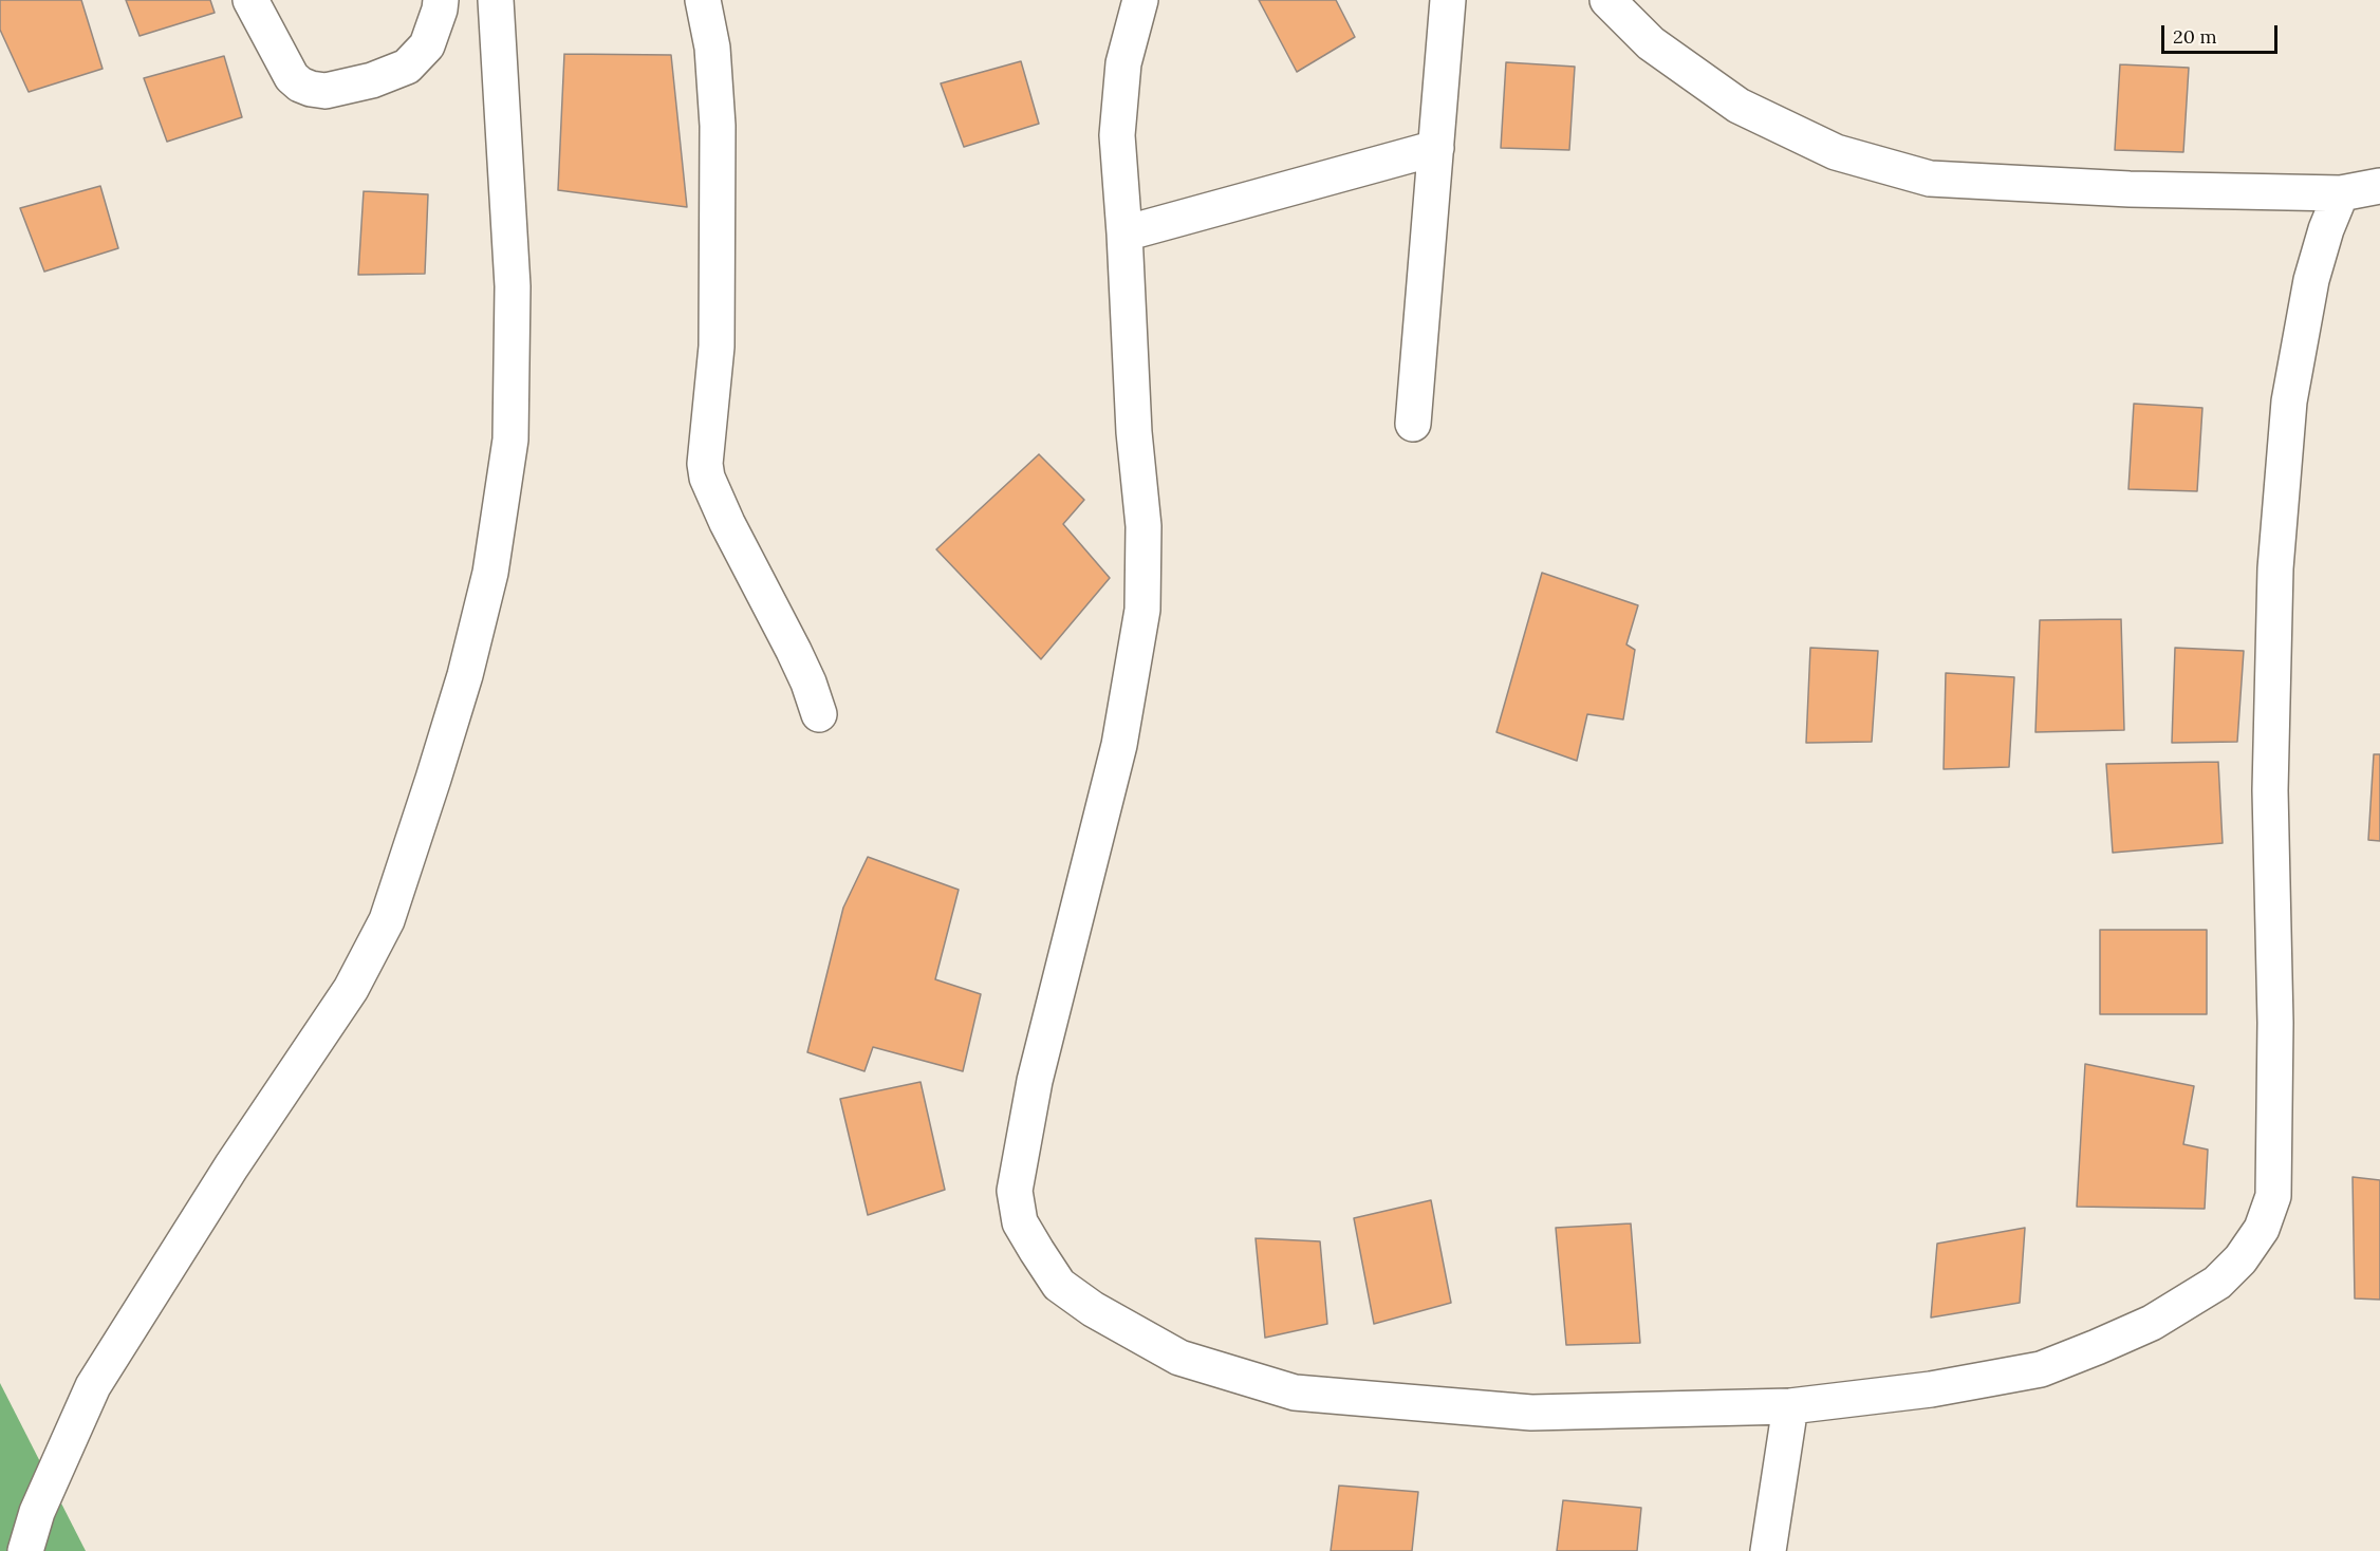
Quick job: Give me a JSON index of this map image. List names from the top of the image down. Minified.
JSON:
{"scale_bar":"20 m"}
